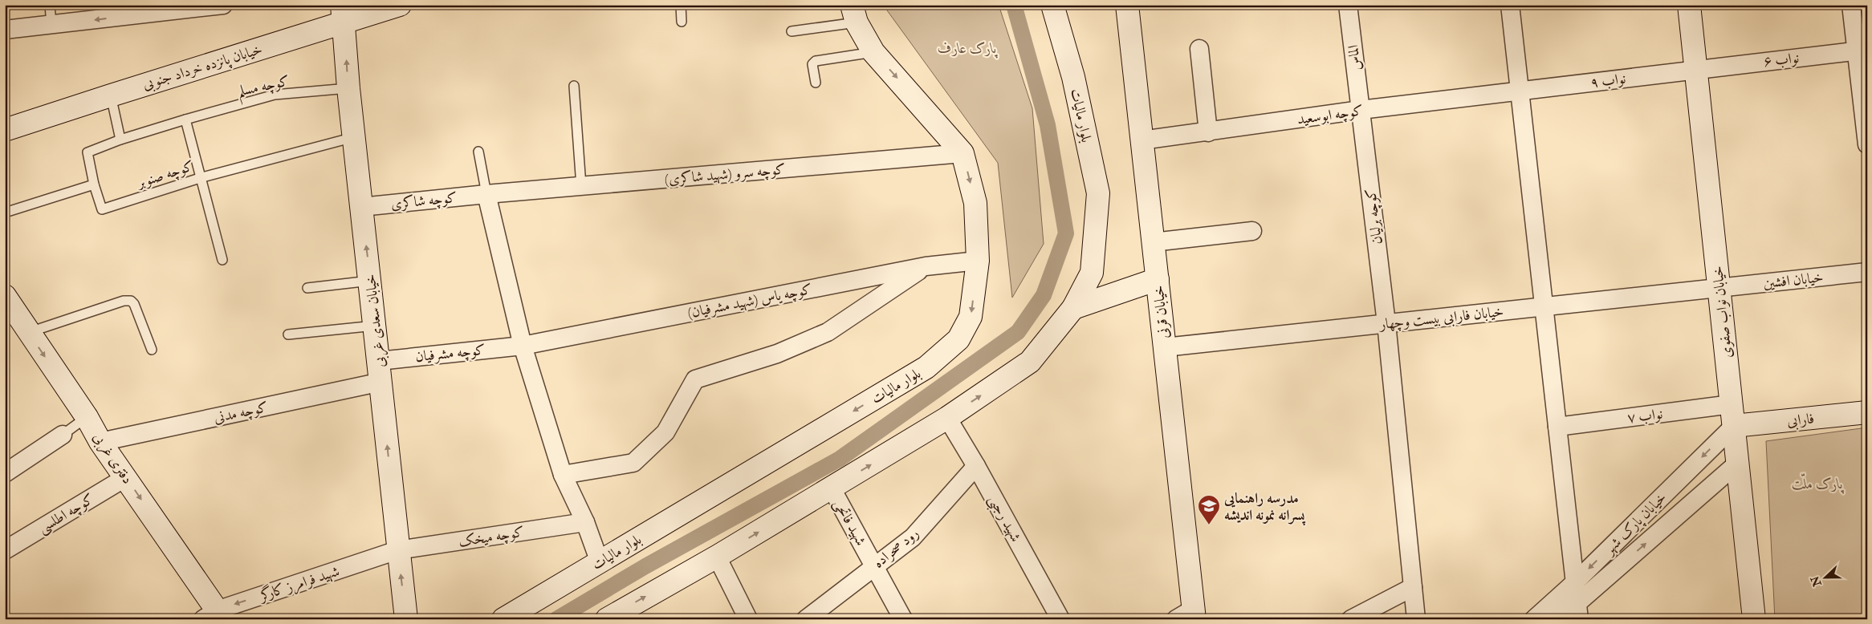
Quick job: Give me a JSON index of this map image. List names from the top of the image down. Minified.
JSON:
{"streets":{"street":["الماس","نواب ۶","خیابان پانزده خرداد جنوبی","نواب ۹","کوچه ابوسعید","بلوار مالیات","کوچه سرو (شهید شاکری)","کوچه شاکری","کوچه برلیان","خیابان افشین","کوچه یاس (شهید مشرفیان)","خیابان قرنی","خیابان نواب صفوی","خیابان فارابی بیست وچهار","خیابان سعدی غربی","کوچه مشرفیان","کوچه مدنی","نواب ۷","فارابی","دفتری غربی","کوچه اطلسی","شهید رجبی","شهید فاتحی","خیابان پارک شهر","کوچه میخک","رود صحراده","شهید فرامرز کارگر"],"lane":["کوچه مسلم","کوچه صنوبر"]},"crossings":[["الماس","کوچه ابوسعید"],["الماس","کوچه برلیان"],["نواب ۶","نواب ۹"],["نواب ۶","خیابان نواب صفوی"],["خیابان پانزده خرداد جنوبی","خیابان سعدی غربی"],["نواب ۹","کوچه ابوسعید"],["نواب ۹","خیابان نواب صفوی"],["کوچه مسلم","کوچه صنوبر"],["کوچه مسلم","خیابان سعدی غربی"],["کوچه ابوسعید","کوچه برلیان"],["کوچه ابوسعید","خیابان قرنی"],["بلوار مالیات","کوچه سرو (شهید شاکری)"],["بلوار مالیات","کوچه یاس (شهید مشرفیان)"],["بلوار مالیات","شهید رجبی"],["بلوار مالیات","شهید فاتحی"],["کوچه صنوبر","خیابان سعدی غربی"],["کوچه سرو (شهید شاکری)","کوچه شاکری"],["کوچه شاکری","خیابان سعدی غربی"],["کوچه برلیان","خیابان فارابی بیست وچهار"],["خیابان افشین","خیابان نواب صفوی"],["خیابان افشین","خیابان فارابی بیست وچهار"],["کوچه یاس (شهید مشرفیان)","کوچه مشرفیان"],["خیابان قرنی","خیابان فارابی بیست وچهار"],["خیابان نواب صفوی","خیابان فارابی بیست وچهار"],["خیابان نواب صفوی","نواب ۷"],["خیابان نواب صفوی","فارابی"],["خیابان نواب صفوی","خیابان پارک شهر"],["خیابان سعدی غربی","کوچه مشرفیان"],["خیابان سعدی غربی","کوچه مدنی"],["خیابان سعدی غربی","کوچه میخک"],["خیابان سعدی غربی","شهید فرامرز کارگر"],["کوچه مدنی","دفتری غربی"],["فارابی","خیابان پارک شهر"],["دفتری غربی","کوچه اطلسی"],["دفتری غربی","شهید فرامرز کارگر"],["شهید رجبی","رود صحراده"],["شهید فاتحی","رود صحراده"],["کوچه میخک","شهید فرامرز کارگر"]],"one_way":["دفتری غربی","شهید فرامرز کارگر"],"parks":["پارک عارف","پارک ملّت"],"places":{"school or university":["مدرسه راهنمایی پسرانه نمونه اندیشه"]},"north":"left"}
